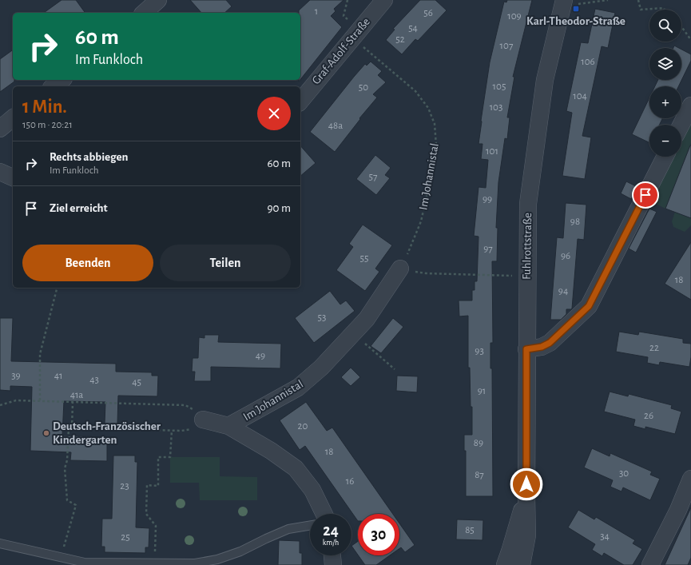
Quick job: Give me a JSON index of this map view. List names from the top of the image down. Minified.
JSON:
{"streets":{"street":["Graf-Adolf-Straße","Im Johannistal","Fuhlrottstraße"]},"crossings":[["Graf-Adolf-Straße","Im Johannistal"]],"places":{"transit":["Karl-Theodor-Straße"],"other":["Deutsch-Französischer Kindergarten"]},"house_numbers":["1","56","109","54","52","107","106","105","50","104","103","48a","101","57","99","98","97","96","55","18","94","53","22","93","49","39","41","43","45","91","41a","26","20","89","18","30","87","16","23","85","34","25"],"page":{"map_buttons":["+","−"],"turn":["60 m","Im Funkloch"],"heading":["1 Min.","150 m · 20:21"],"list":[{"name":"Rechts abbiegen","note":"Im Funkloch","value":"60 m"},{"name":"Ziel erreicht","value":"90 m"}],"buttons":["Beenden","Teilen"],"speed":"24 km/h","limit":"30"}}
